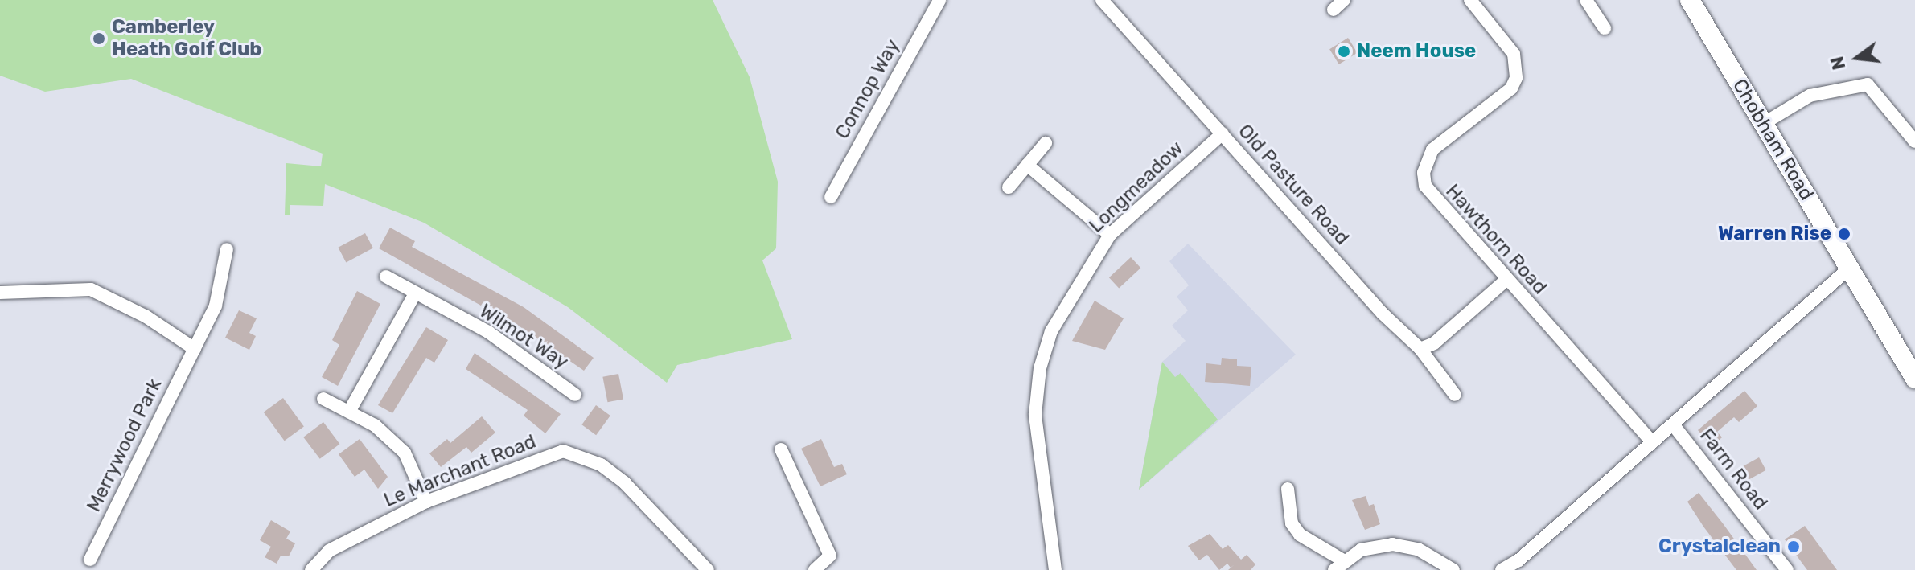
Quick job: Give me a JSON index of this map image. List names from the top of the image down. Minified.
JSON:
{"streets":{"main road":["Chobham Road"],"street":["Connop Way","Old Pasture Road","Longmeadow","Hawthorn Road","Wilmot Way","Merrywood Park","Farm Road","Le Marchant Road"]},"crossings":[["Old Pasture Road","Longmeadow"]],"places":["Camberley Heath Golf Club","Neem House","Warren Rise","Crystalclean"],"north":"left"}
